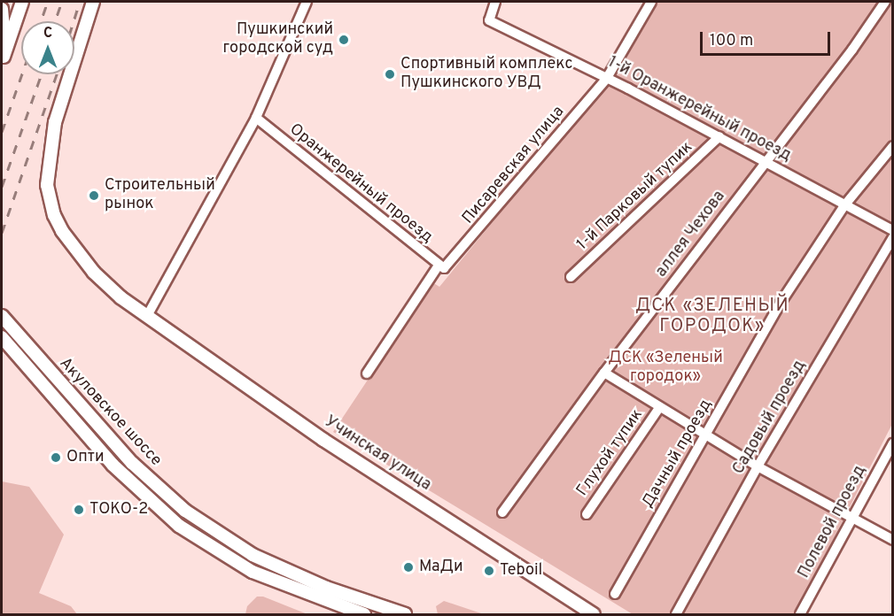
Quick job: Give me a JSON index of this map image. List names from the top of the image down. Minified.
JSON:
{"streets":{"main road":["Акуловское шоссе","Учинская улица"],"street":["1-й Оранжерейный проезд","Писаревская улица","Оранжерейный проезд","1-й Парковый тупик","аллея Чехова","Садовый проезд","Глухой тупик","Дачный проезд","Полевой проезд"]},"crossings":[["1-й Оранжерейный проезд","Писаревская улица"],["1-й Оранжерейный проезд","1-й Парковый тупик"],["1-й Оранжерейный проезд","аллея Чехова"],["1-й Оранжерейный проезд","Дачный проезд"],["Писаревская улица","Оранжерейный проезд"]],"districts":["ДСК «ЗЕЛЕНЫЙ ГОРОДОК»"],"parks":["ДСК «Зеленый городок»"],"places":["Пушкинский городской суд","Спортивный комплекс Пушкинского УВД","Строительный рынок","Опти","ТОКО-2","МаДи","Teboil"],"scale_bar":"100 m","north":"top"}
